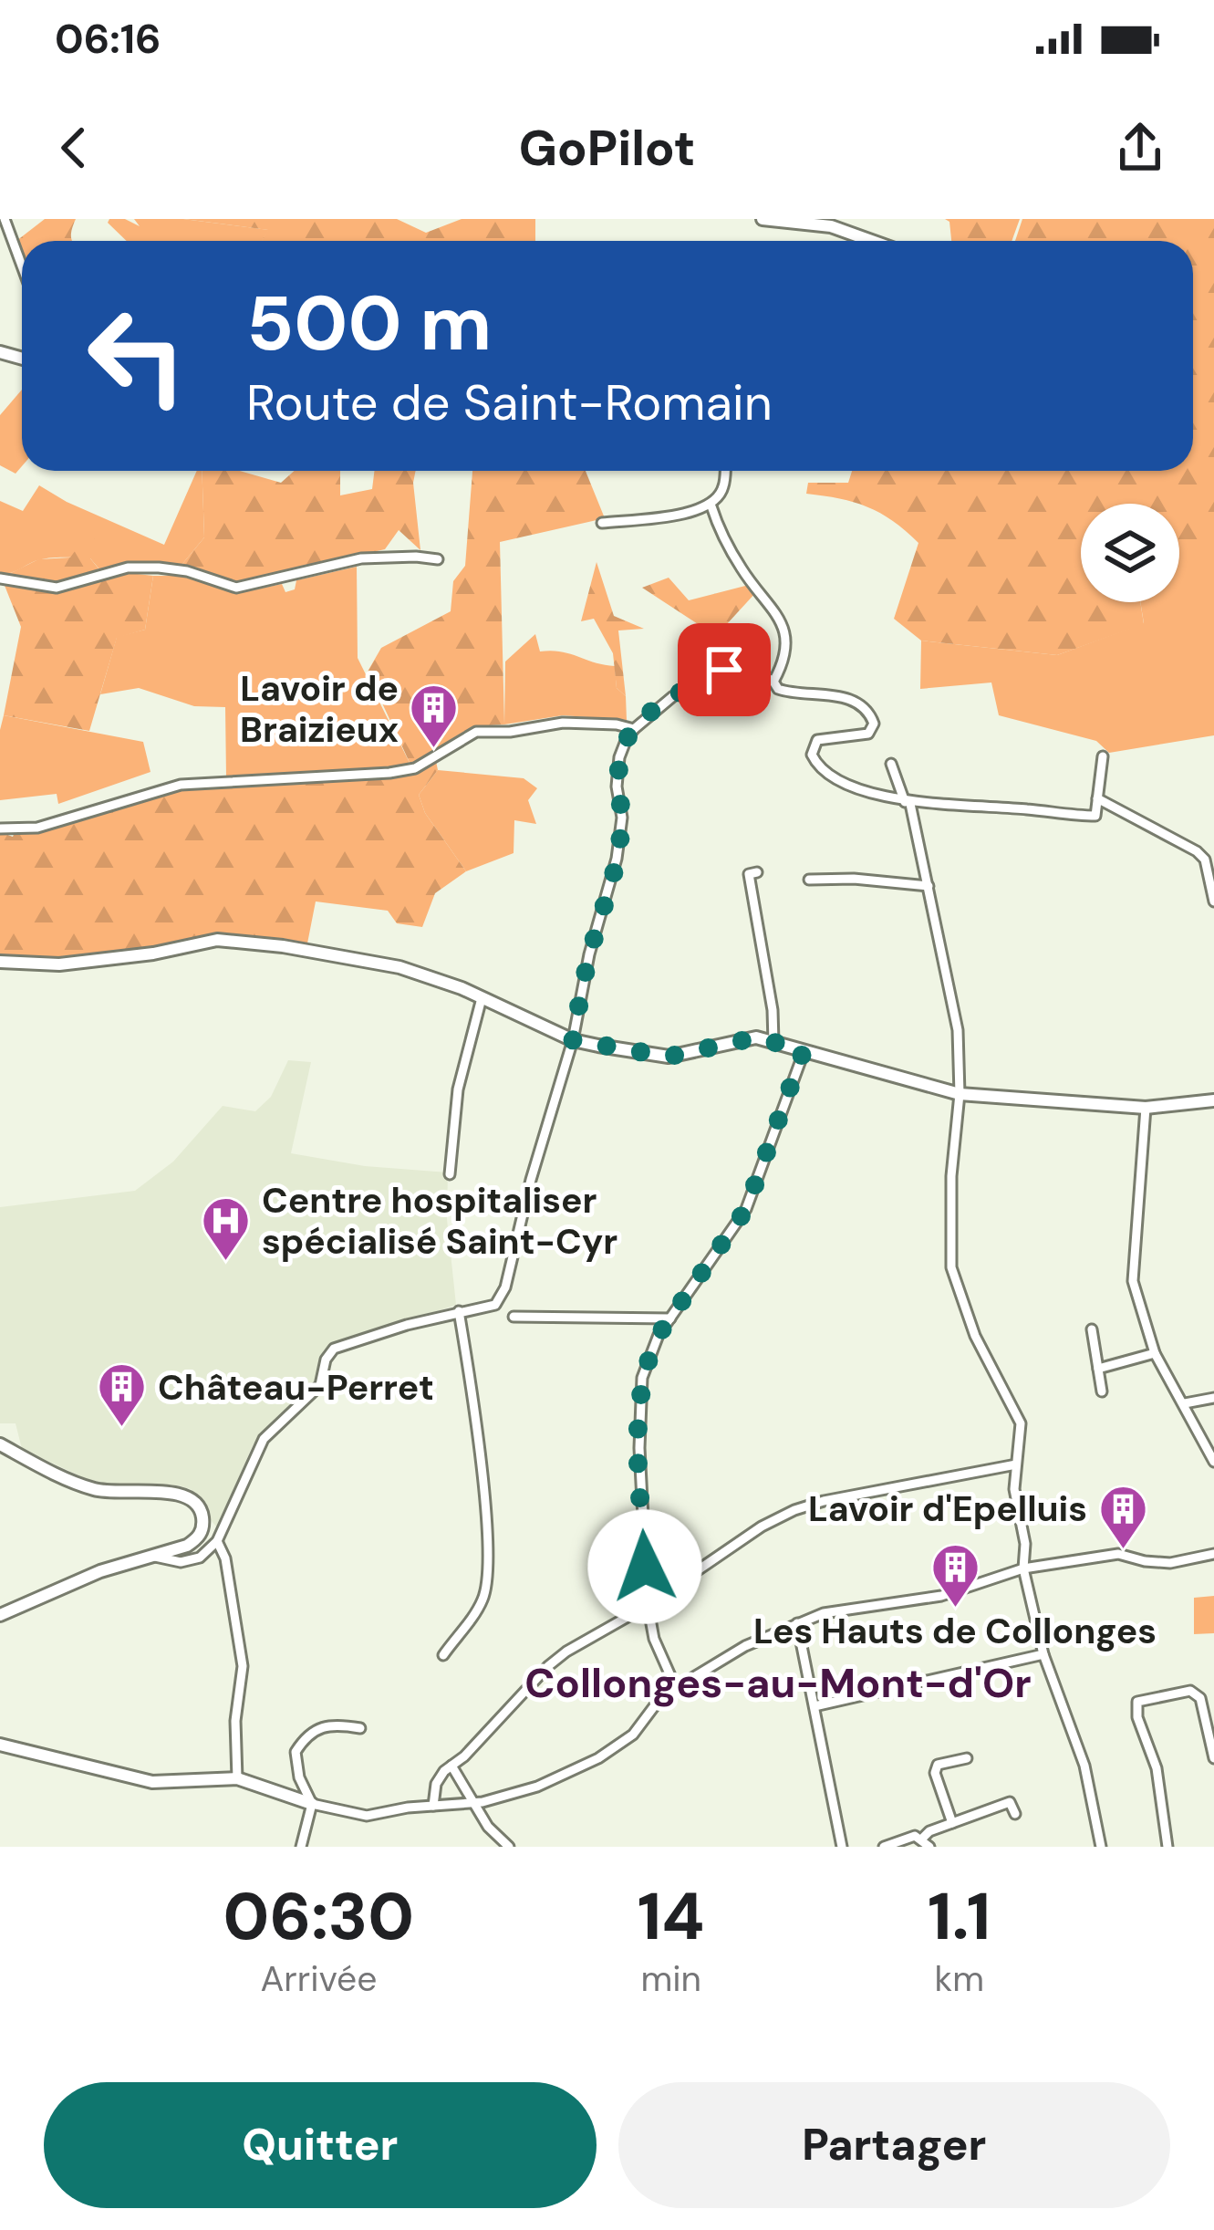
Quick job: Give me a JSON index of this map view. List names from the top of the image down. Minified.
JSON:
{"districts":["Collonges-au-Mont-d'Or"],"places":{"building":["Lavoir de Braizieux","Château-Perret","Lavoir d'Epelluis","Les Hauts de Collonges"],"hospital":["Centre hospitaliser spécialisé Saint-Cyr"]},"page":{"status":"06:16","header":"GoPilot","turn":["500 m","Route de Saint-Romain"],"eta":["06:30","Arrivée","14","min","1.1","km"],"buttons":["Quitter","Partager"]}}
